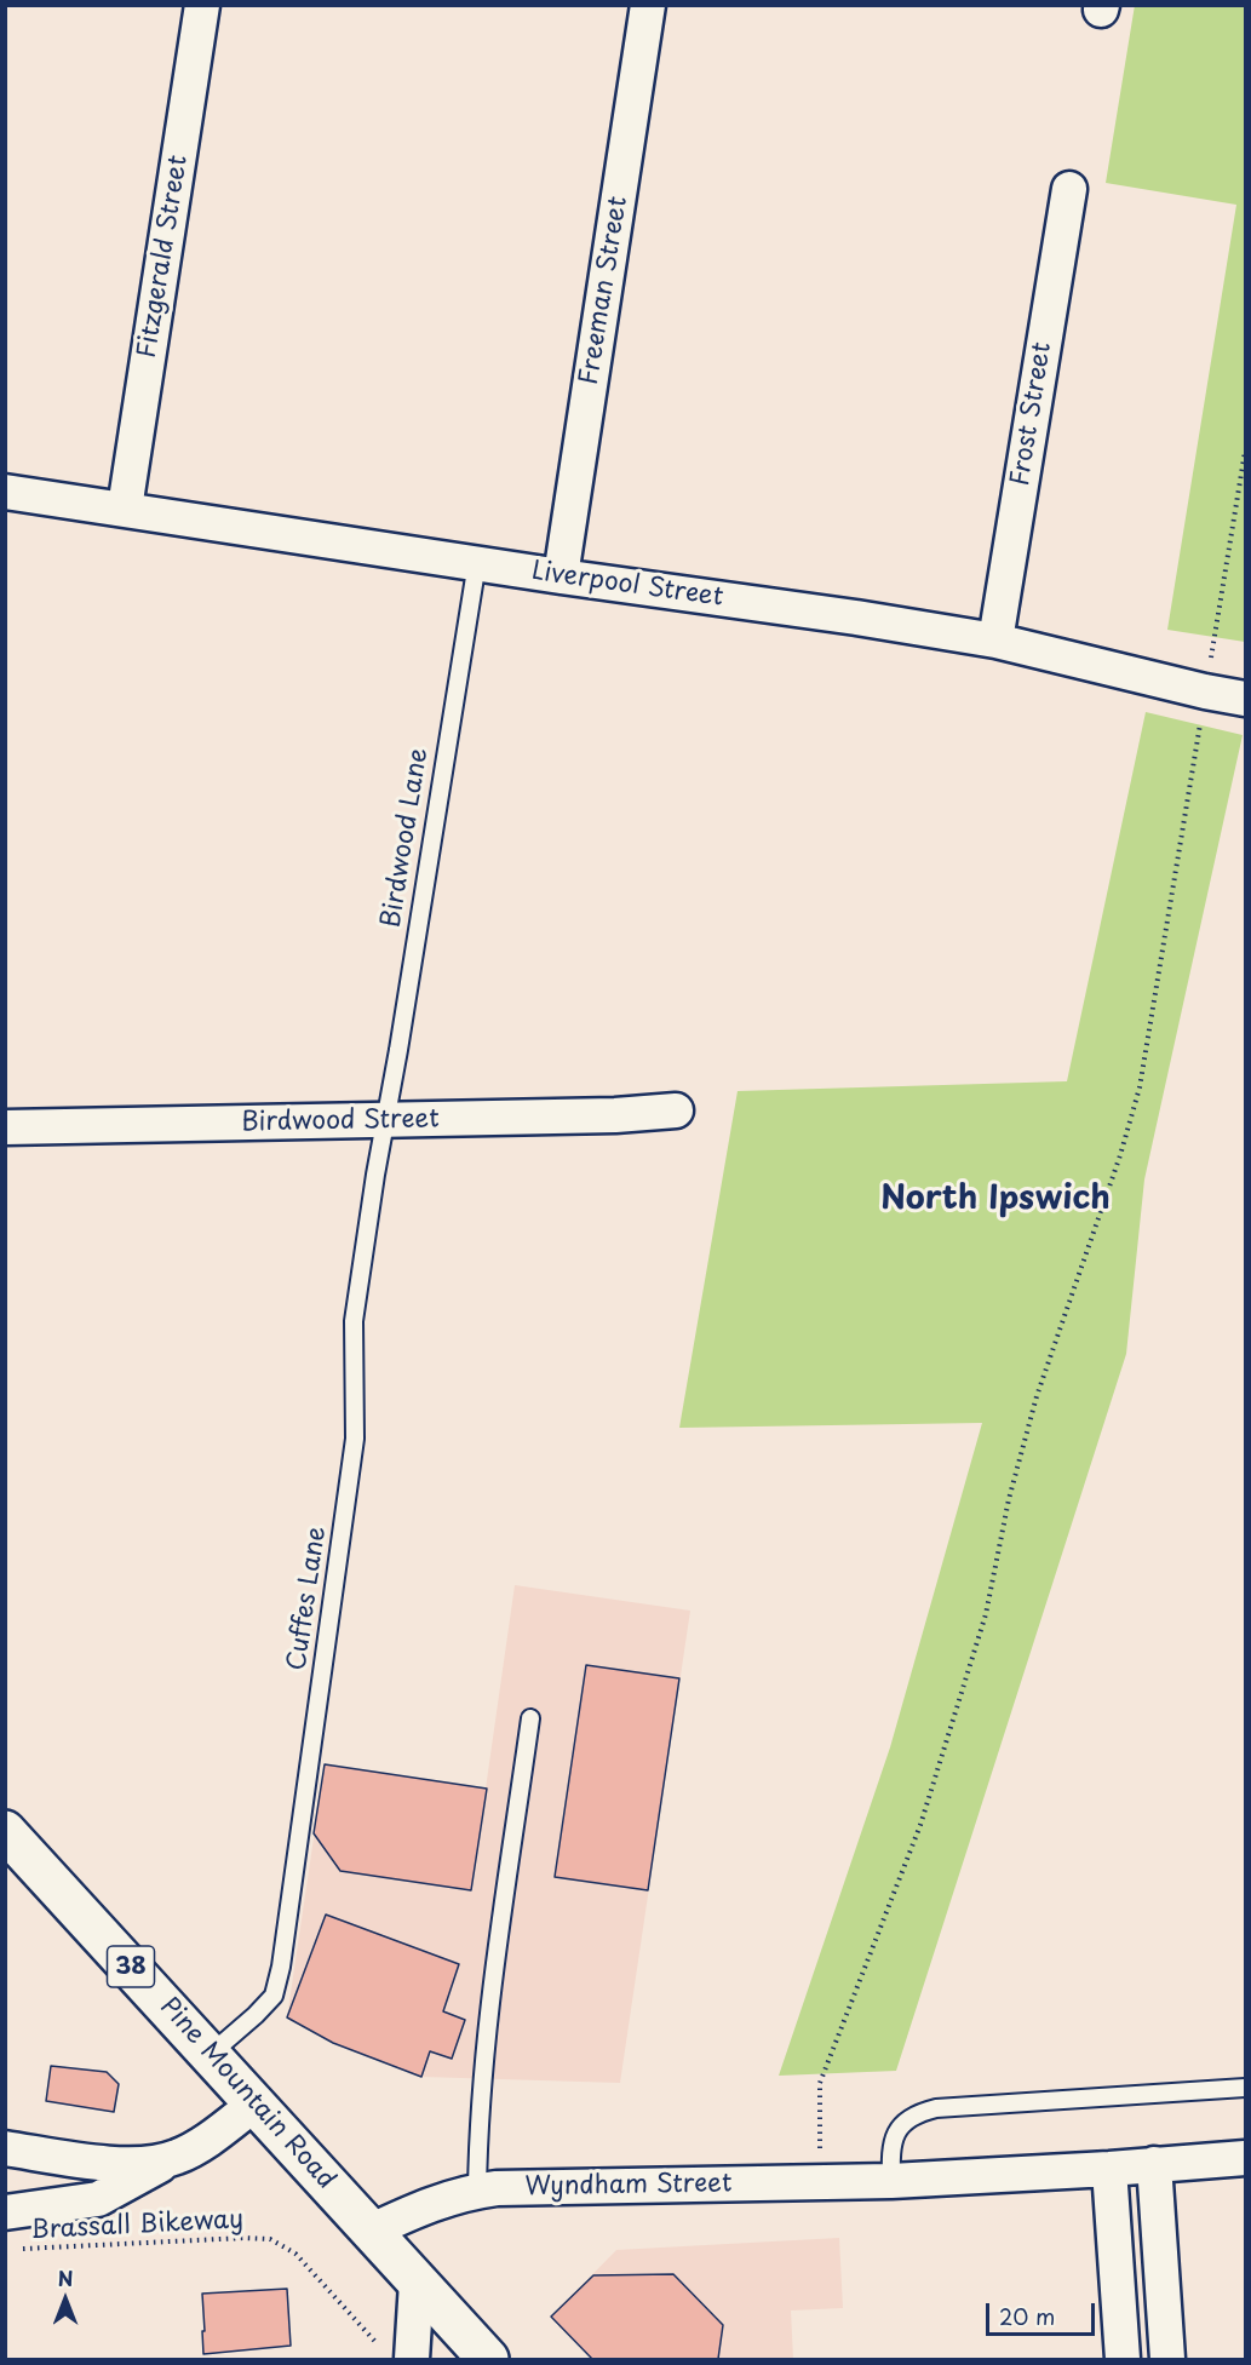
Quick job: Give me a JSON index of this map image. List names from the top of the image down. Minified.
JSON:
{"streets":{"main road":["38","Pine Mountain Road"],"street":["Fitzgerald Street","Freeman Street","Frost Street","Liverpool Street","Birdwood Street","Wyndham Street"],"lane":["Birdwood Lane","Cuffes Lane"],"path":["Brassall Bikeway"]},"crossings":[["Fitzgerald Street","Liverpool Street"],["Freeman Street","Liverpool Street"],["Frost Street","Liverpool Street"],["Liverpool Street","Birdwood Lane"],["Birdwood Lane","Birdwood Street"],["Birdwood Lane","Cuffes Lane"],["Birdwood Street","Cuffes Lane"],["Cuffes Lane","Pine Mountain Road"],["Pine Mountain Road","Wyndham Street"]],"districts":["North Ipswich"],"scale_bar":"20 m","north":"top"}
